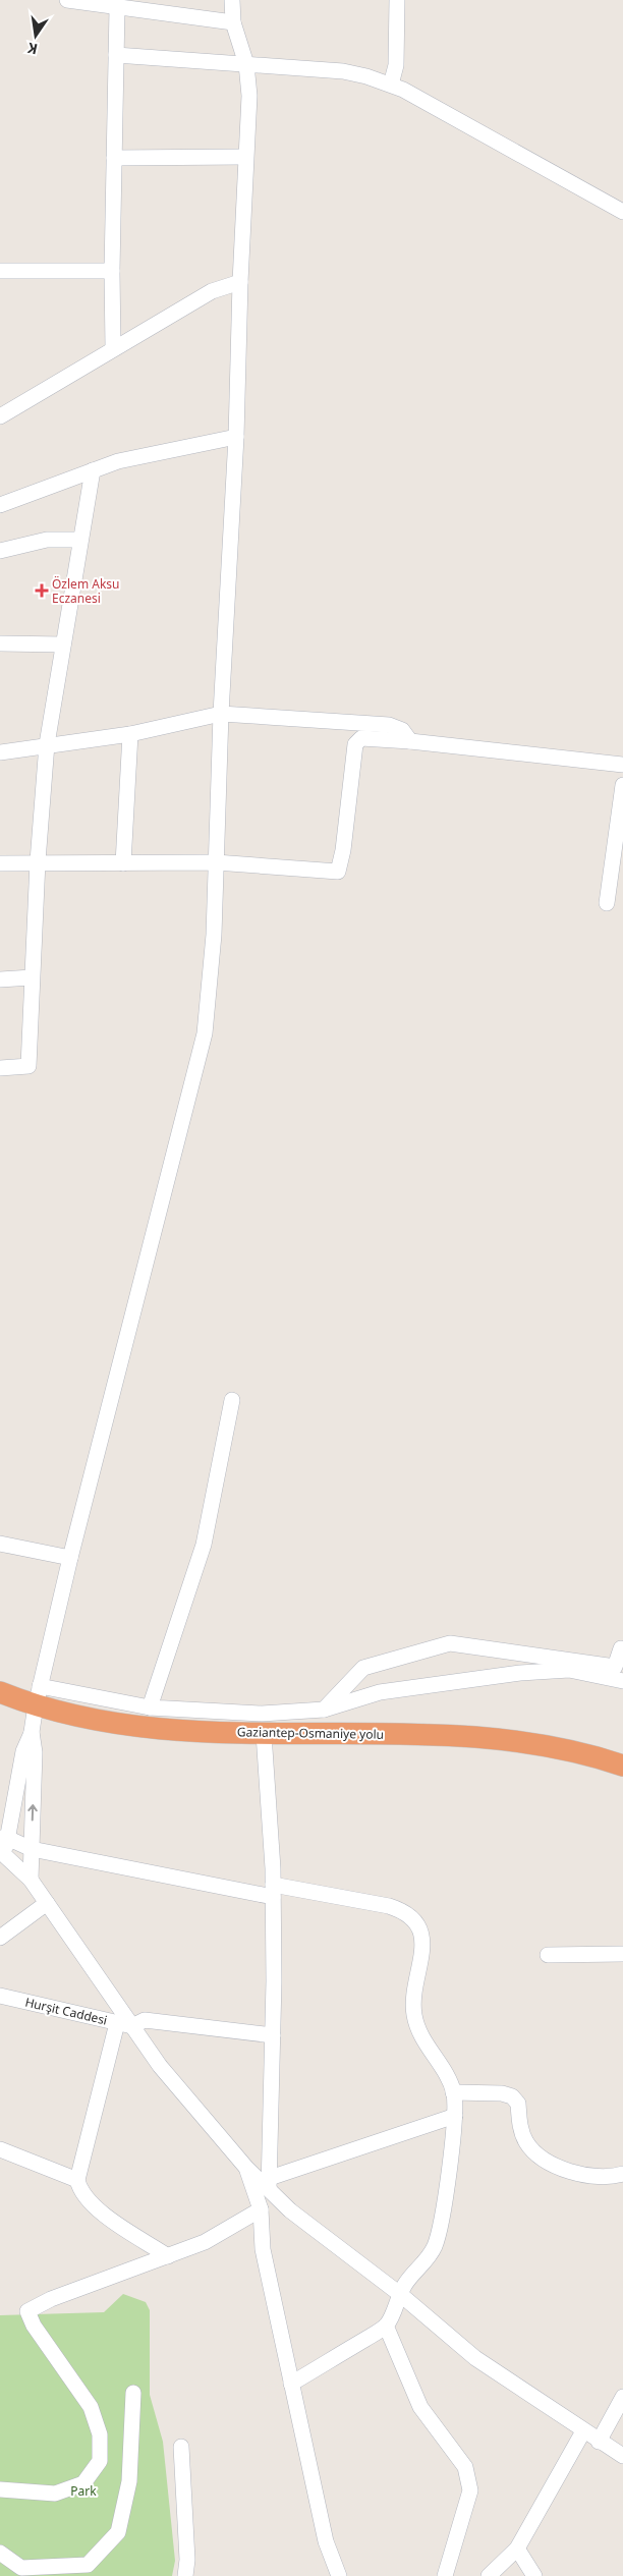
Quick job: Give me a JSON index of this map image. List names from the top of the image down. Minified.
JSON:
{"streets":{"highway":["Gaziantep-Osmaniye yolu"],"street":["Hurşit Caddesi"]},"parks":["Park"],"places":{"health":["Özlem Aksu Eczanesi"]},"north":"bottom"}
